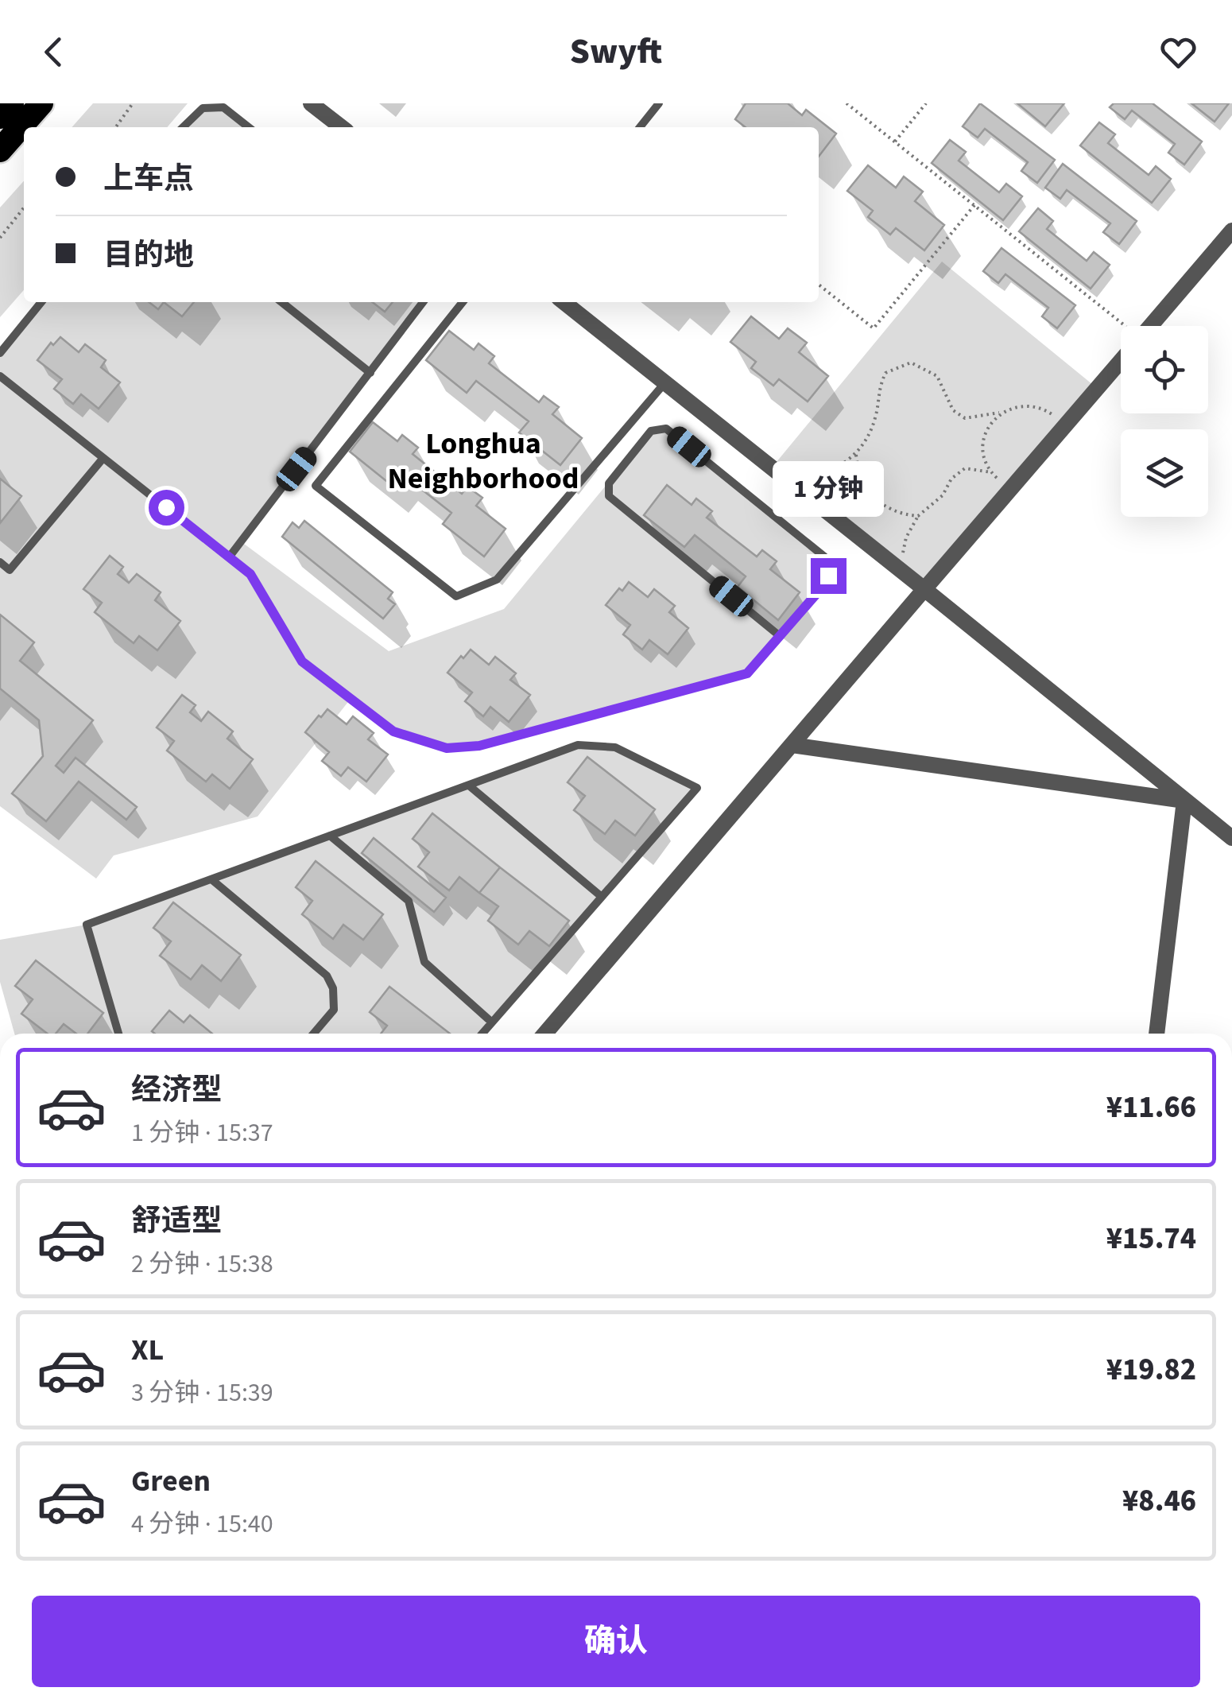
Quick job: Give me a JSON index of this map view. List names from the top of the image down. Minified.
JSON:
{"districts":["Longhua Neighborhood"],"page":{"header":"Swyft","banner":["上车点","目的地"],"bubble":"1 分钟","list":[{"name":"经济型","note":"1 分钟 · 15:37","value":"¥11.66"},{"name":"舒适型","note":"2 分钟 · 15:38","value":"¥15.74"},{"name":"XL","note":"3 分钟 · 15:39","value":"¥19.82"},{"name":"Green","note":"4 分钟 · 15:40","value":"¥8.46"}],"buttons":"确认"}}
